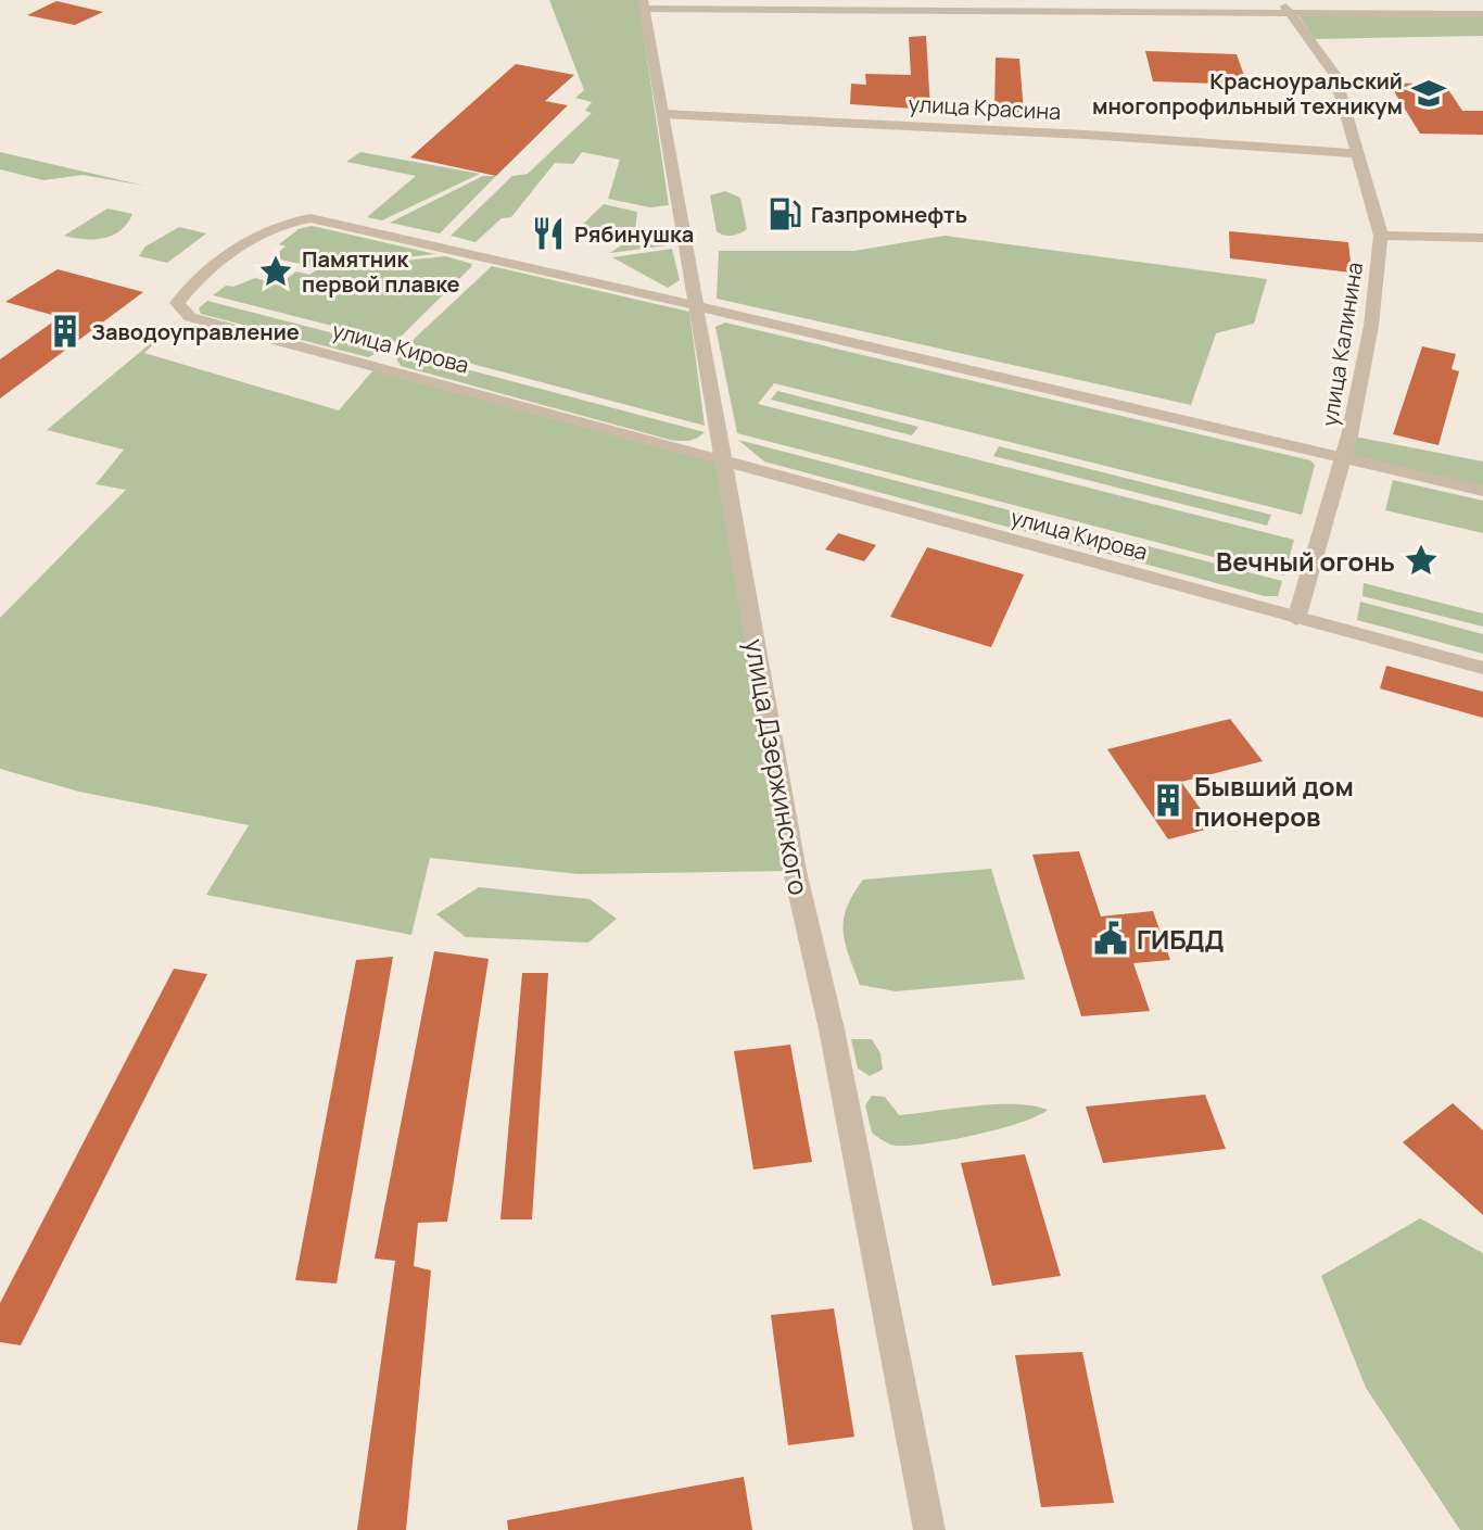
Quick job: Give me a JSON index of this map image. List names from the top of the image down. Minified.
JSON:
{"streets":{"street":["улица Красина","улица Калинина","улица Кирова","улица Дзержинского"]},"crossings":[["улица Красина","улица Калинина"],["улица Красина","улица Дзержинского"],["улица Калинина","улица Кирова"],["улица Кирова","улица Дзержинского"]],"places":{"school or university":["Красноуральский многопрофильный техникум"],"fuel station":["Газпромнефть"],"restaurant":["Рябинушка"],"place":["Памятник первой плавке","Вечный огонь"],"building":["Заводоуправление","Бывший дом пионеров"],"public building":["ГИБДД"]}}
